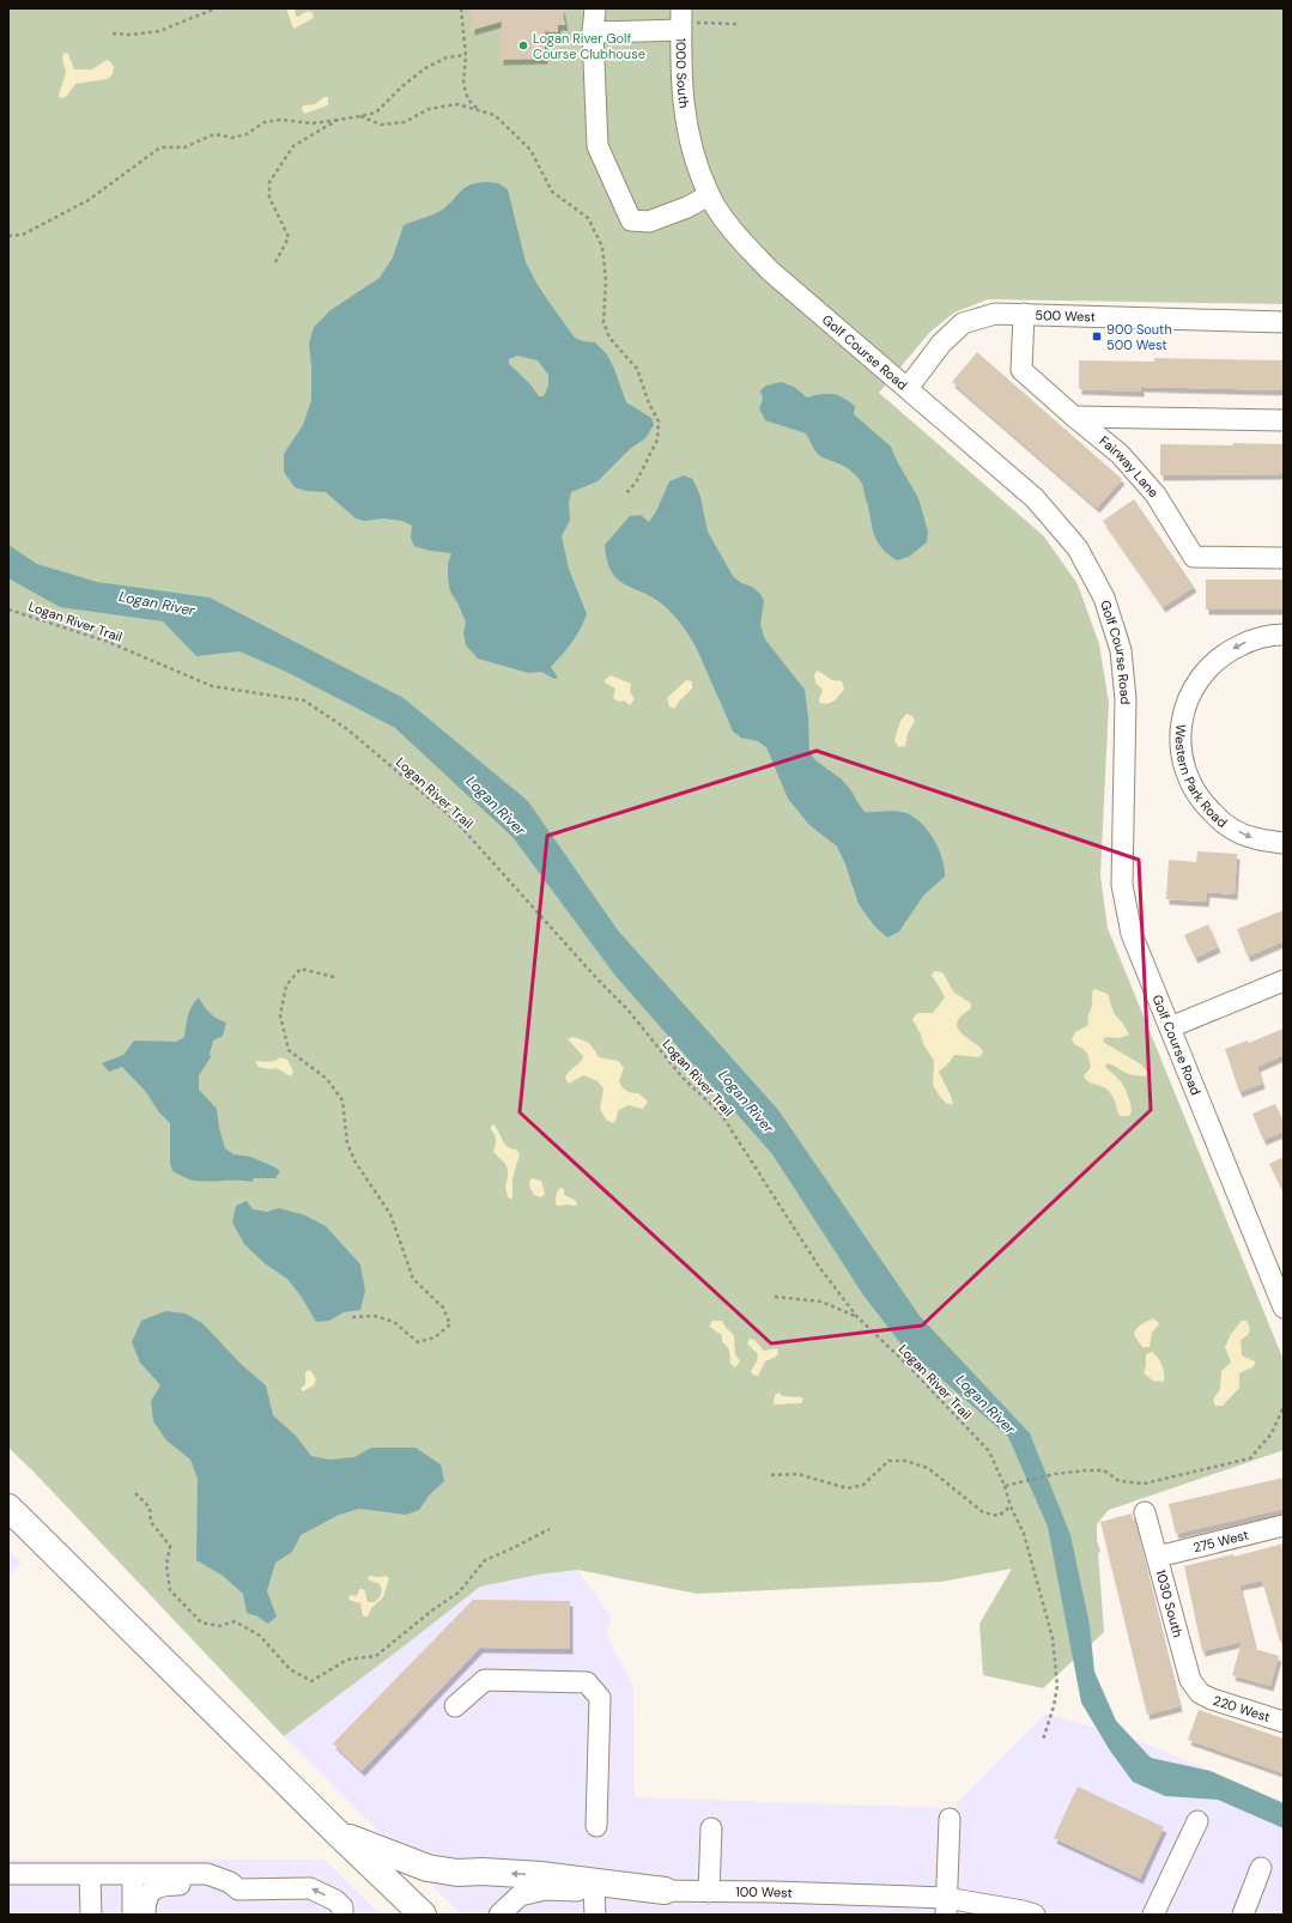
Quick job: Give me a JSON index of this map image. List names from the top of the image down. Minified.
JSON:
{"streets":{"street":["1000 South","500 West","Golf Course Road","Fairway Lane","Western Park Road","275 West","1030 South","220 West","100 West"],"path":["Logan River Trail"]},"crossings":[["1000 South","Golf Course Road"],["500 West","Golf Course Road"],["500 West","Fairway Lane"],["275 West","1030 South"],["1030 South","220 West"]],"water":["Logan River"],"places":{"other":["Logan River Golf Course Clubhouse"],"transit":["900 South 500 West"]}}
